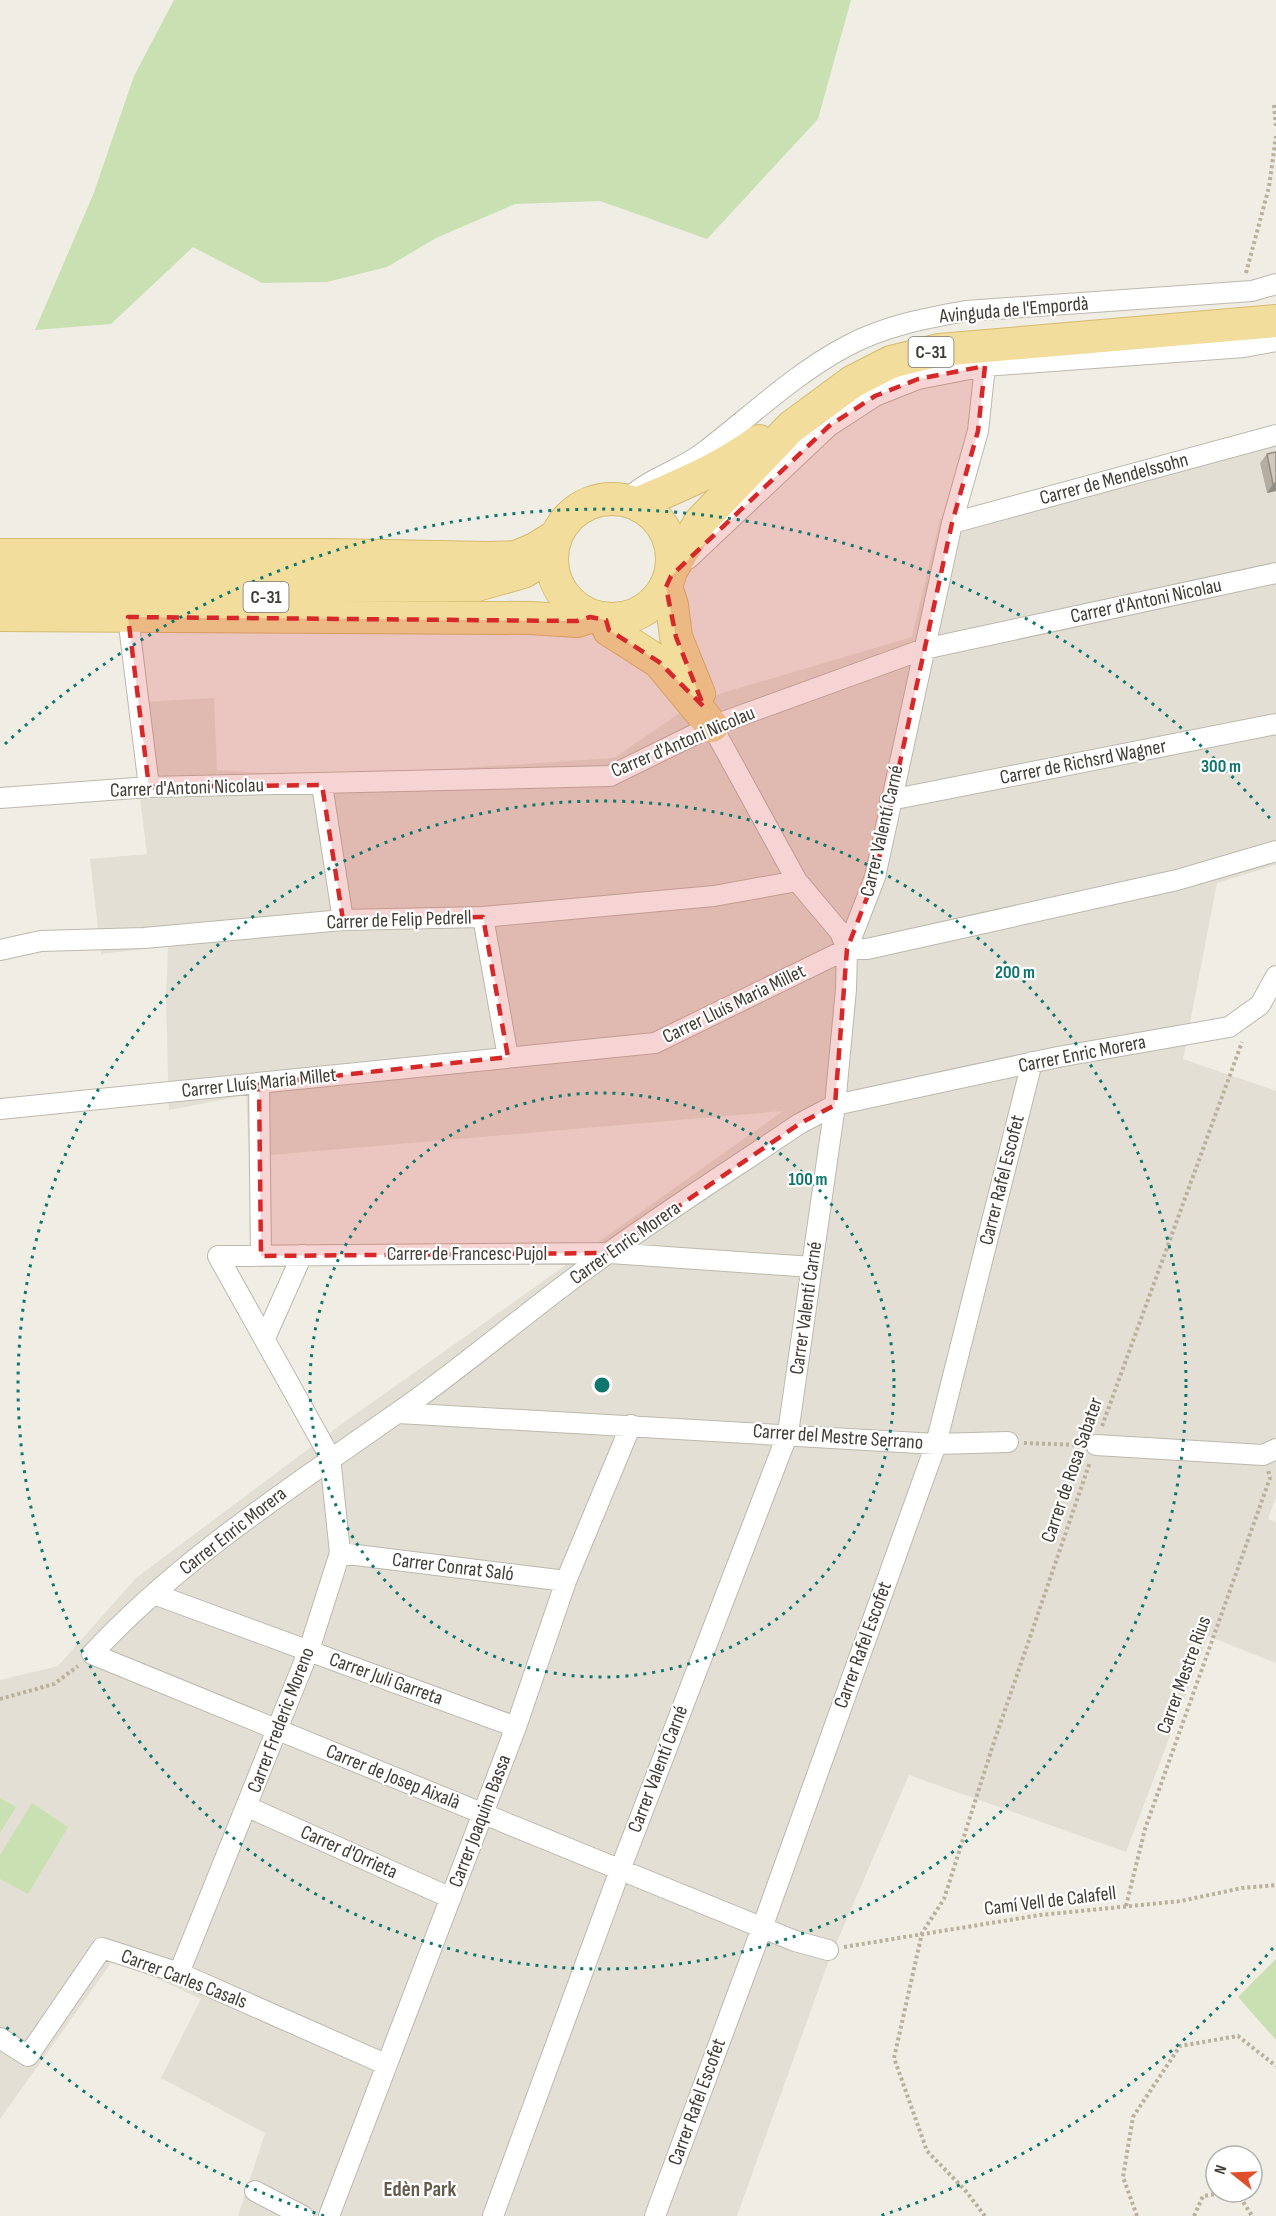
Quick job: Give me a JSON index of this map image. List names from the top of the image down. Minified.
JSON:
{"streets":{"main road":["C-31"],"street":["Avinguda de l'Empordà","Carrer de Mendelssohn","Carrer d'Antoni Nicolau","Carrer de Richsrd Wagner","Carrer Valentí Carné","Carrer de Felip Pedrell","Carrer Lluís Maria Millet","Carrer Enric Morera","Carrer Rafel Escofet","Carrer de Francesc Pujol","Carrer del Mestre Serrano","Carrer Conrat Saló","Carrer Juli Garreta","Carrer Frederic Moreno","Carrer de Josep Aixalà","Carrer Joaquim Bassa","Carrer d'Orrieta","Carrer Carles Casals"],"path":["Carrer de Rosa Sabater","Carrer Mestre Rius","Camí Vell de Calafell"]},"crossings":[["Avinguda de l'Empordà","C-31"],["Carrer de Mendelssohn","Carrer Valentí Carné"],["Carrer d'Antoni Nicolau","Carrer Valentí Carné"],["Carrer de Richsrd Wagner","Carrer Valentí Carné"],["Carrer Valentí Carné","Carrer Lluís Maria Millet"],["Carrer Valentí Carné","Carrer Enric Morera"],["Carrer Valentí Carné","Carrer de Francesc Pujol"],["Carrer Valentí Carné","Carrer del Mestre Serrano"],["Carrer Valentí Carné","Carrer de Josep Aixalà"],["Carrer Enric Morera","Carrer Rafel Escofet"],["Carrer Enric Morera","Carrer de Francesc Pujol"],["Carrer Enric Morera","Carrer del Mestre Serrano"],["Carrer Enric Morera","Carrer de Rosa Sabater"],["Carrer Enric Morera","Carrer Juli Garreta"],["Carrer Enric Morera","Carrer Frederic Moreno"],["Carrer Enric Morera","Carrer de Josep Aixalà"],["Carrer Rafel Escofet","Carrer del Mestre Serrano"],["Carrer Rafel Escofet","Carrer de Josep Aixalà"],["Carrer de Francesc Pujol","Carrer Frederic Moreno"],["Carrer del Mestre Serrano","Carrer Joaquim Bassa"],["Carrer de Rosa Sabater","Camí Vell de Calafell"],["Carrer Conrat Saló","Carrer Frederic Moreno"],["Carrer Conrat Saló","Carrer Joaquim Bassa"],["Carrer Mestre Rius","Camí Vell de Calafell"],["Carrer Juli Garreta","Carrer Frederic Moreno"],["Carrer Juli Garreta","Carrer Joaquim Bassa"],["Carrer Frederic Moreno","Carrer de Josep Aixalà"],["Carrer Frederic Moreno","Carrer d'Orrieta"],["Carrer Frederic Moreno","Carrer Carles Casals"],["Carrer de Josep Aixalà","Carrer Joaquim Bassa"],["Carrer de Josep Aixalà","Camí Vell de Calafell"],["Carrer Joaquim Bassa","Carrer d'Orrieta"],["Carrer Joaquim Bassa","Carrer Carles Casals"]],"districts":["Edèn Park"],"north":"left","rings":["300 m","200 m","100 m"]}
